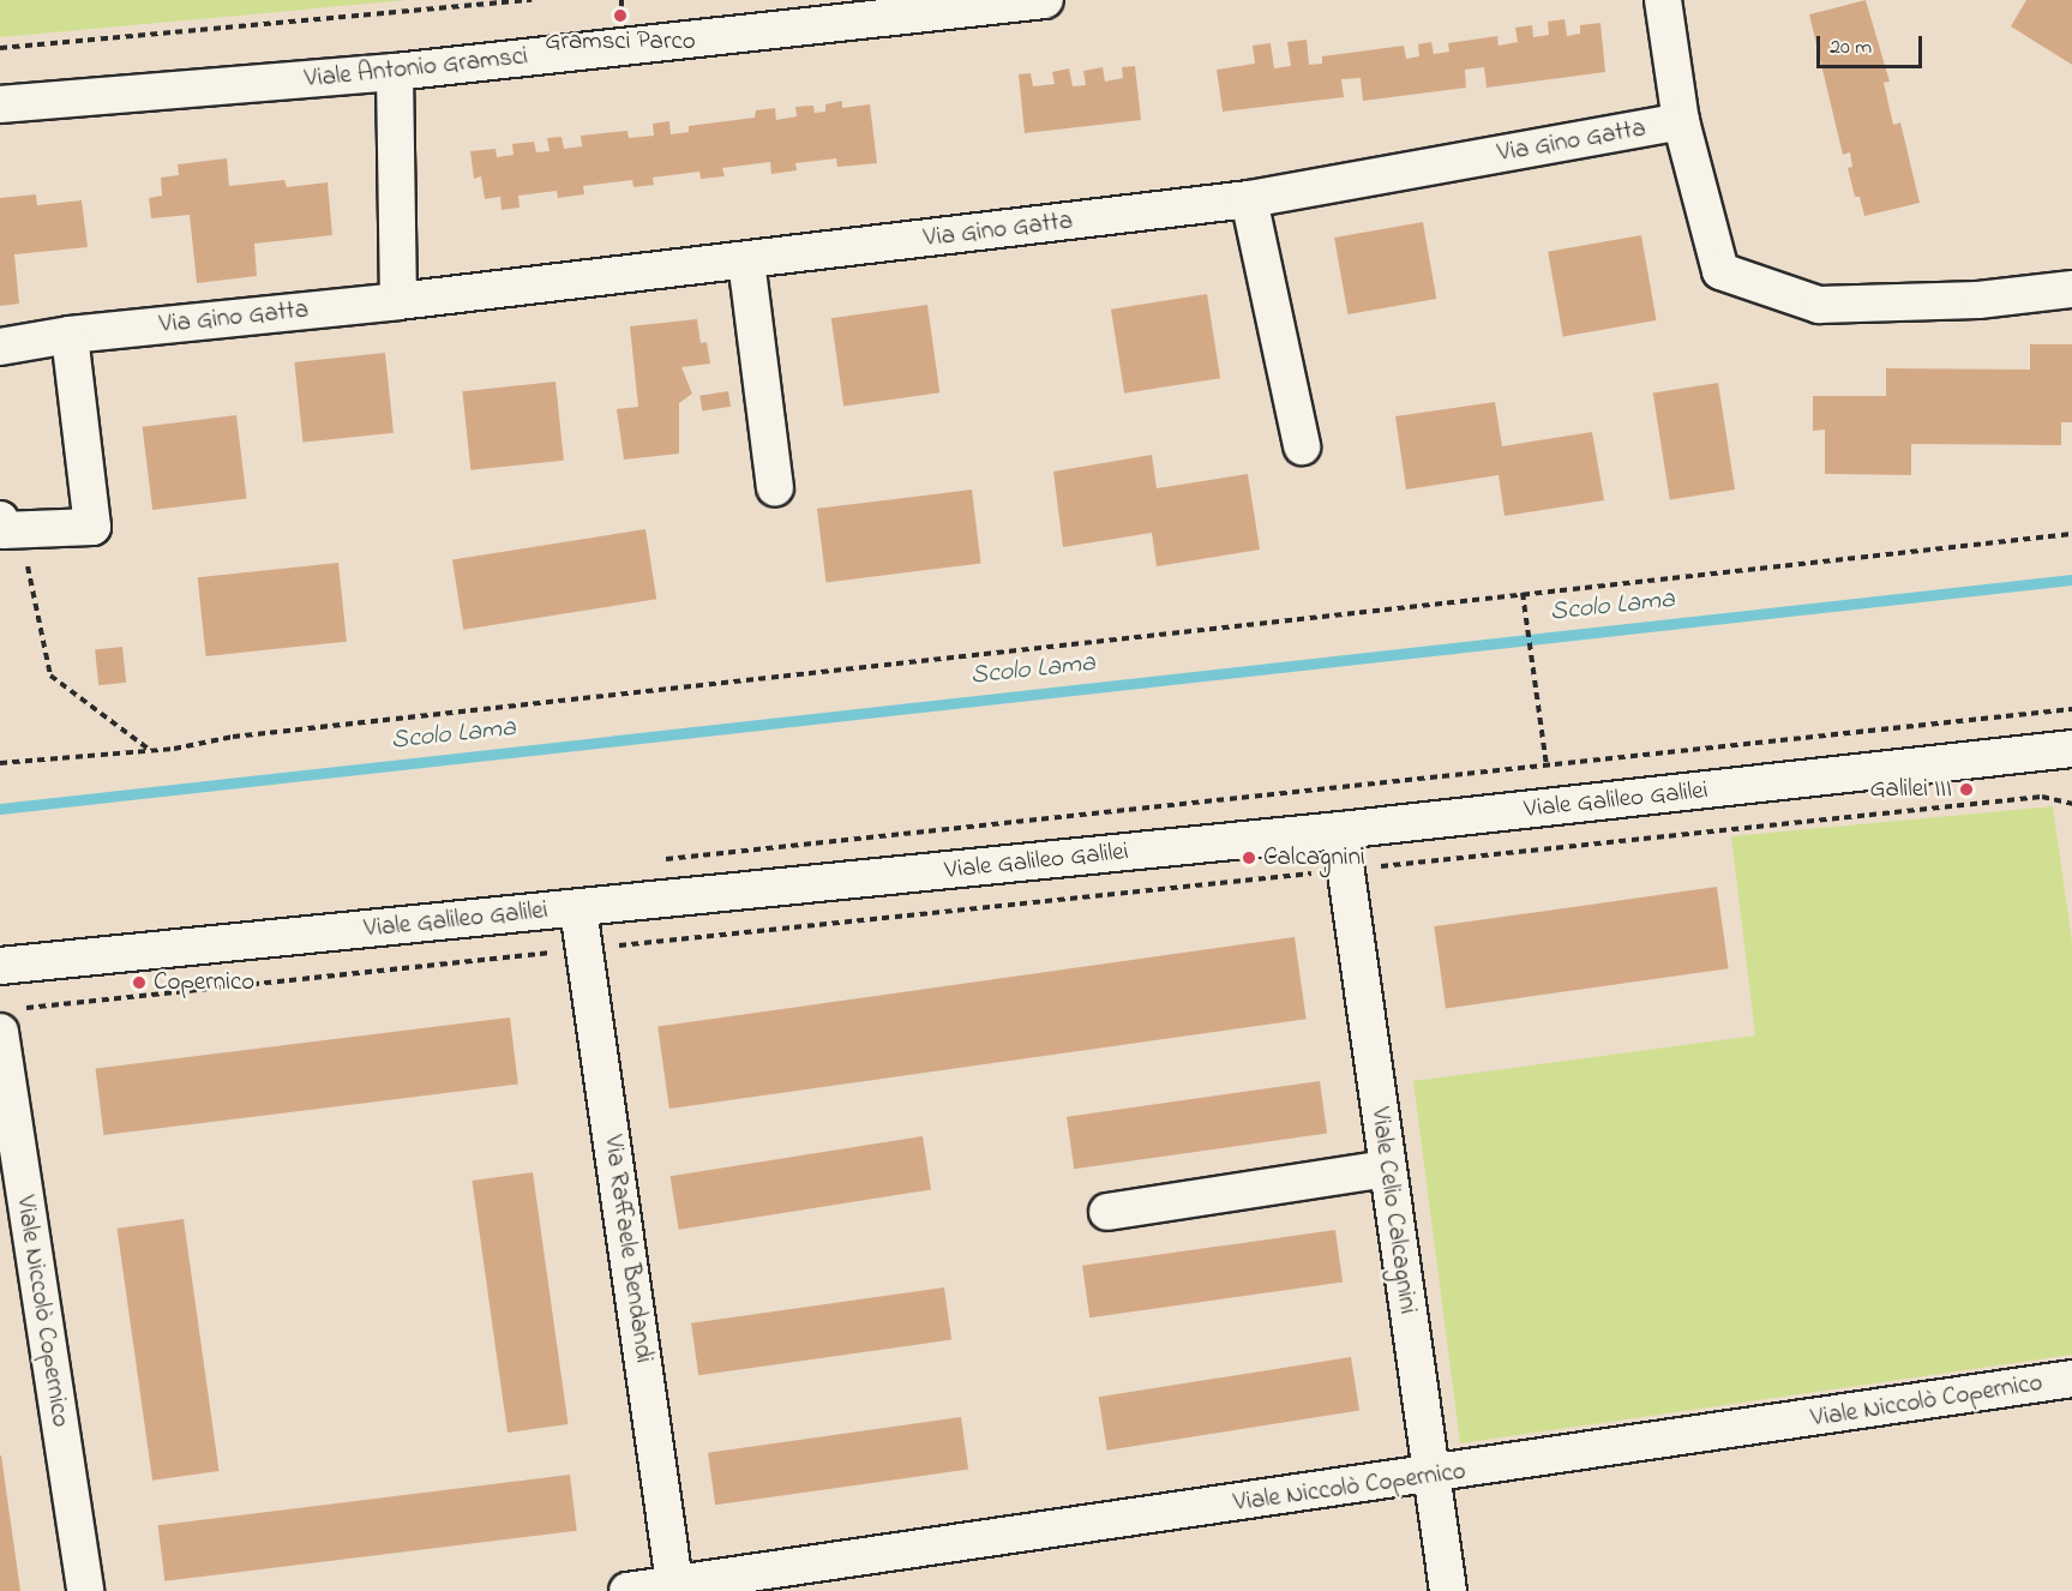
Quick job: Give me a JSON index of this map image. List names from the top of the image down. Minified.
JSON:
{"streets":{"street":["Viale Antonio Gramsci","Via Gino Gatta","Viale Galileo Galilei","Viale Celio Calcagnini","Via Raffaele Bendandi","Viale Niccolò Copernico"]},"crossings":[["Viale Galileo Galilei","Viale Celio Calcagnini"],["Viale Galileo Galilei","Via Raffaele Bendandi"],["Viale Celio Calcagnini","Viale Niccolò Copernico"],["Via Raffaele Bendandi","Viale Niccolò Copernico"]],"water":["Scolo Lama"],"places":["Gramsci Parco","Galilei III","Calcagnini","Copernico"],"scale_bar":"20 m"}
